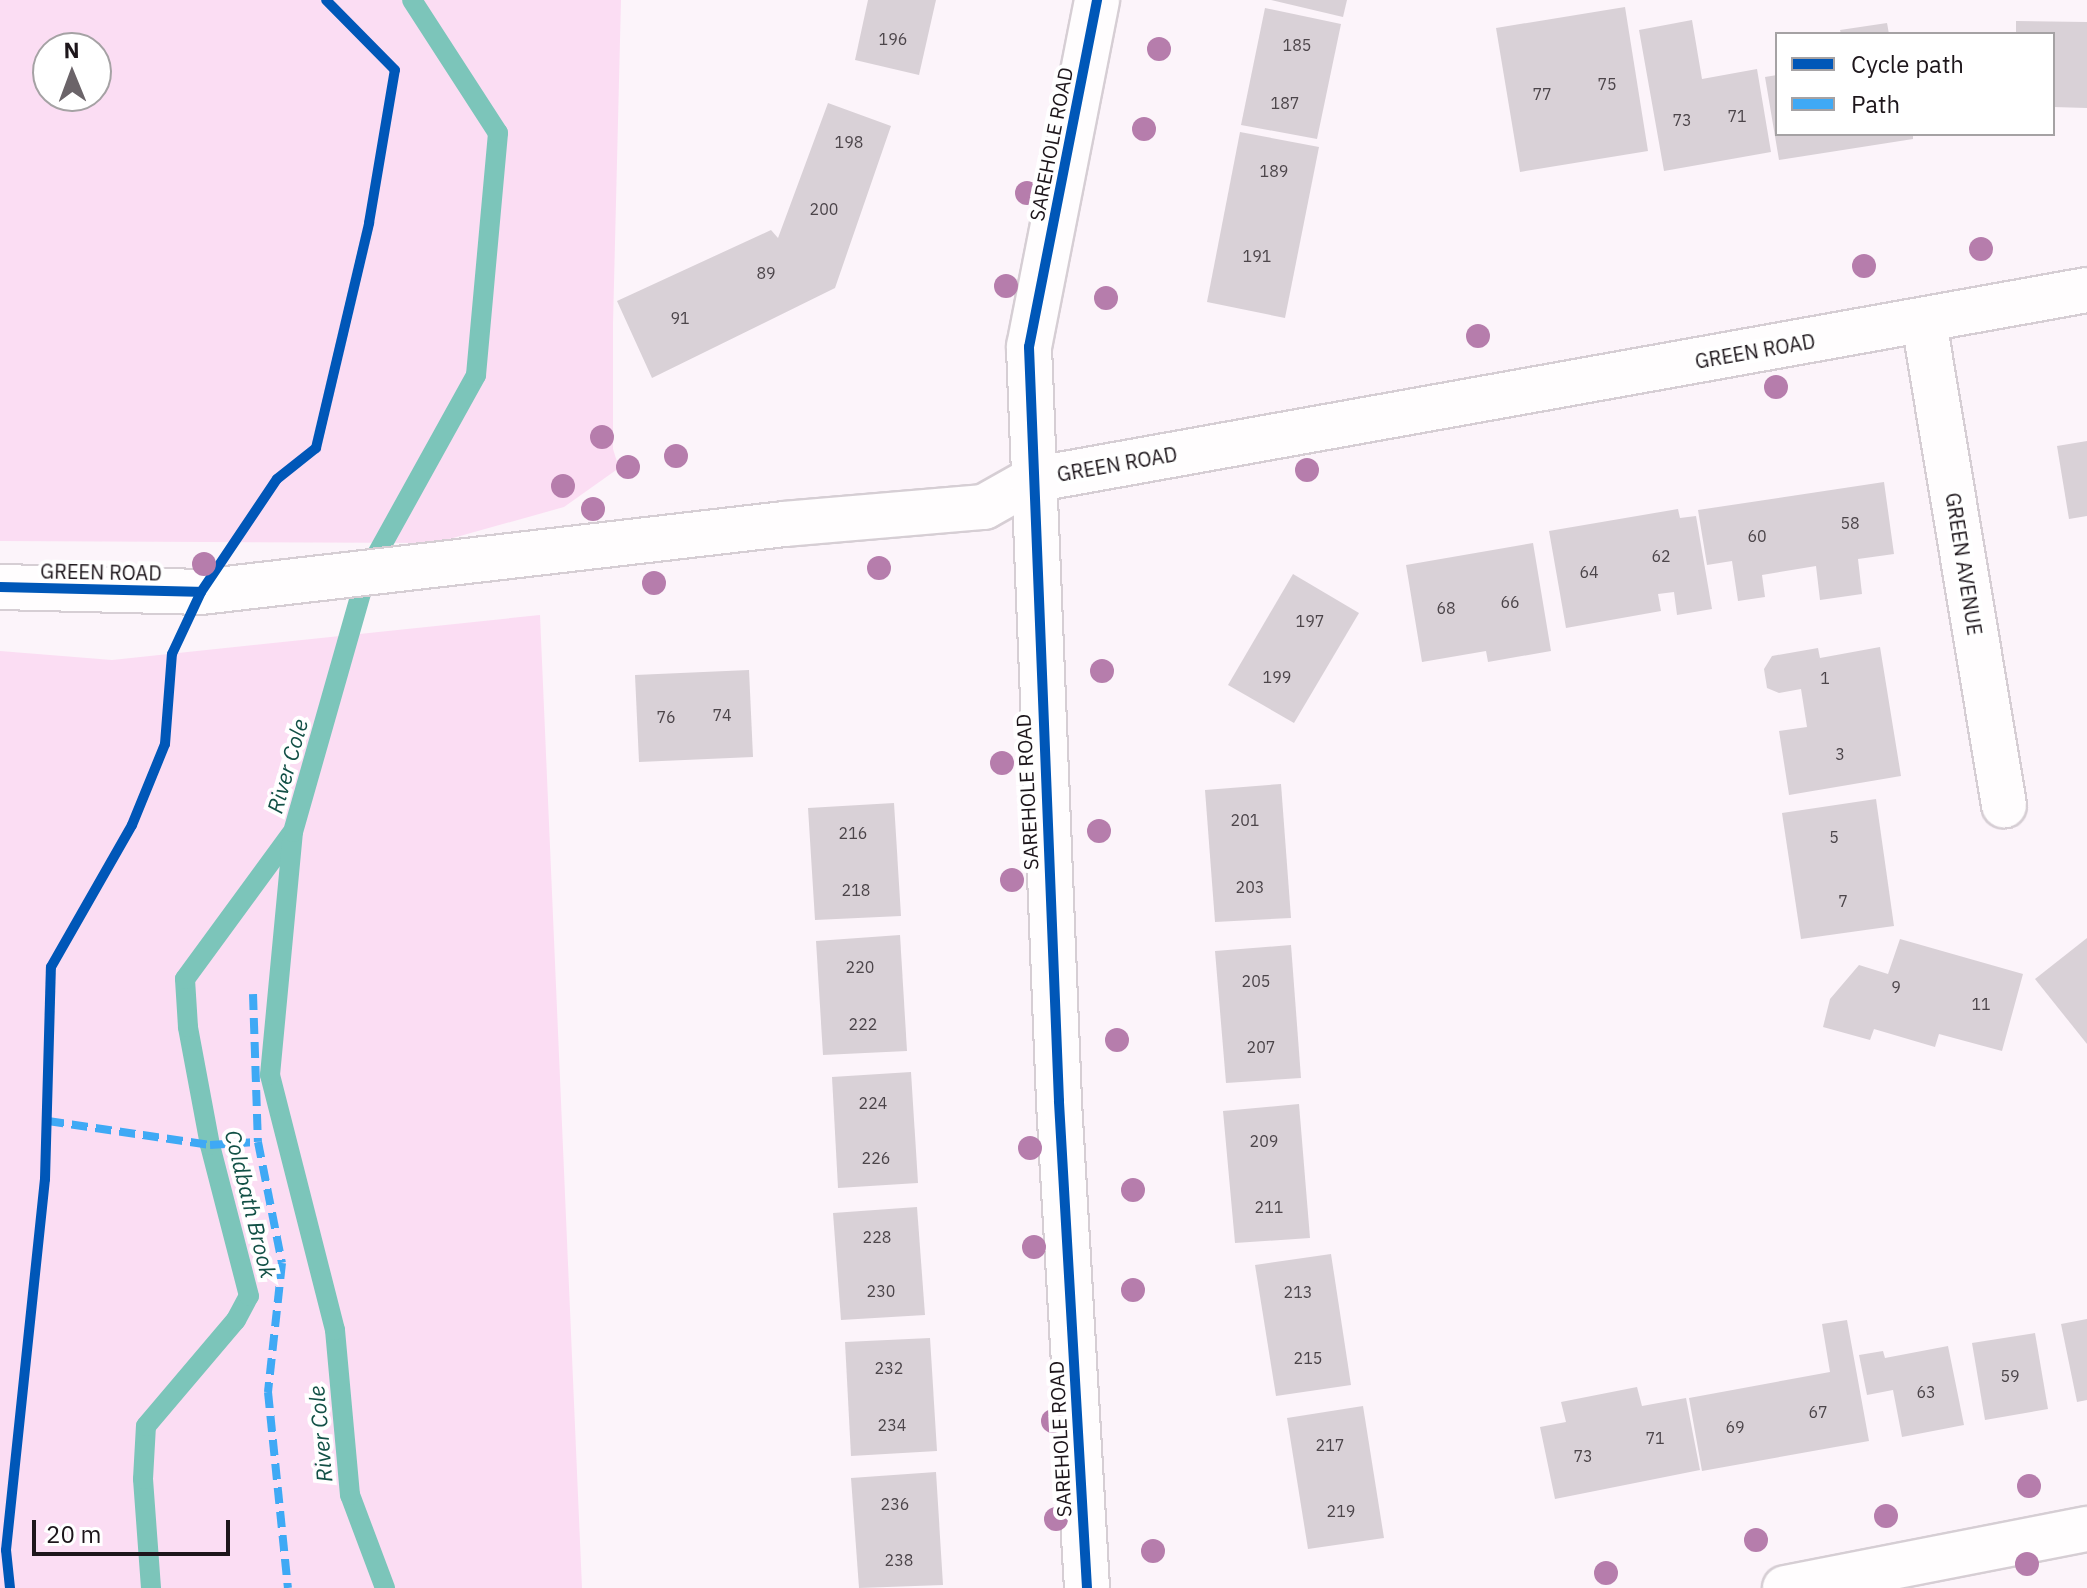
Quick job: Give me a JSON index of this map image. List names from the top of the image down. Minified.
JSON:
{"streets":{"street":["SAREHOLE ROAD","GREEN ROAD","GREEN AVENUE"]},"crossings":[["SAREHOLE ROAD","GREEN ROAD"],["GREEN ROAD","GREEN AVENUE"]],"water":["River Cole","Coldbath Brook"],"house_numbers":["196","185","75","77","187","71","73","198","189","200","191","89","91","58","60","62","64","66","68","197","199","1","74","76","3","201","216","5","203","218","7","220","205","9","11","222","207","224","209","226","211","228","230","213","215","232","59","63","67","234","69","71","217","73","236","219","238"],"legend":["Cycle path","Path"],"scale_bar":"20 m","north":"top"}
